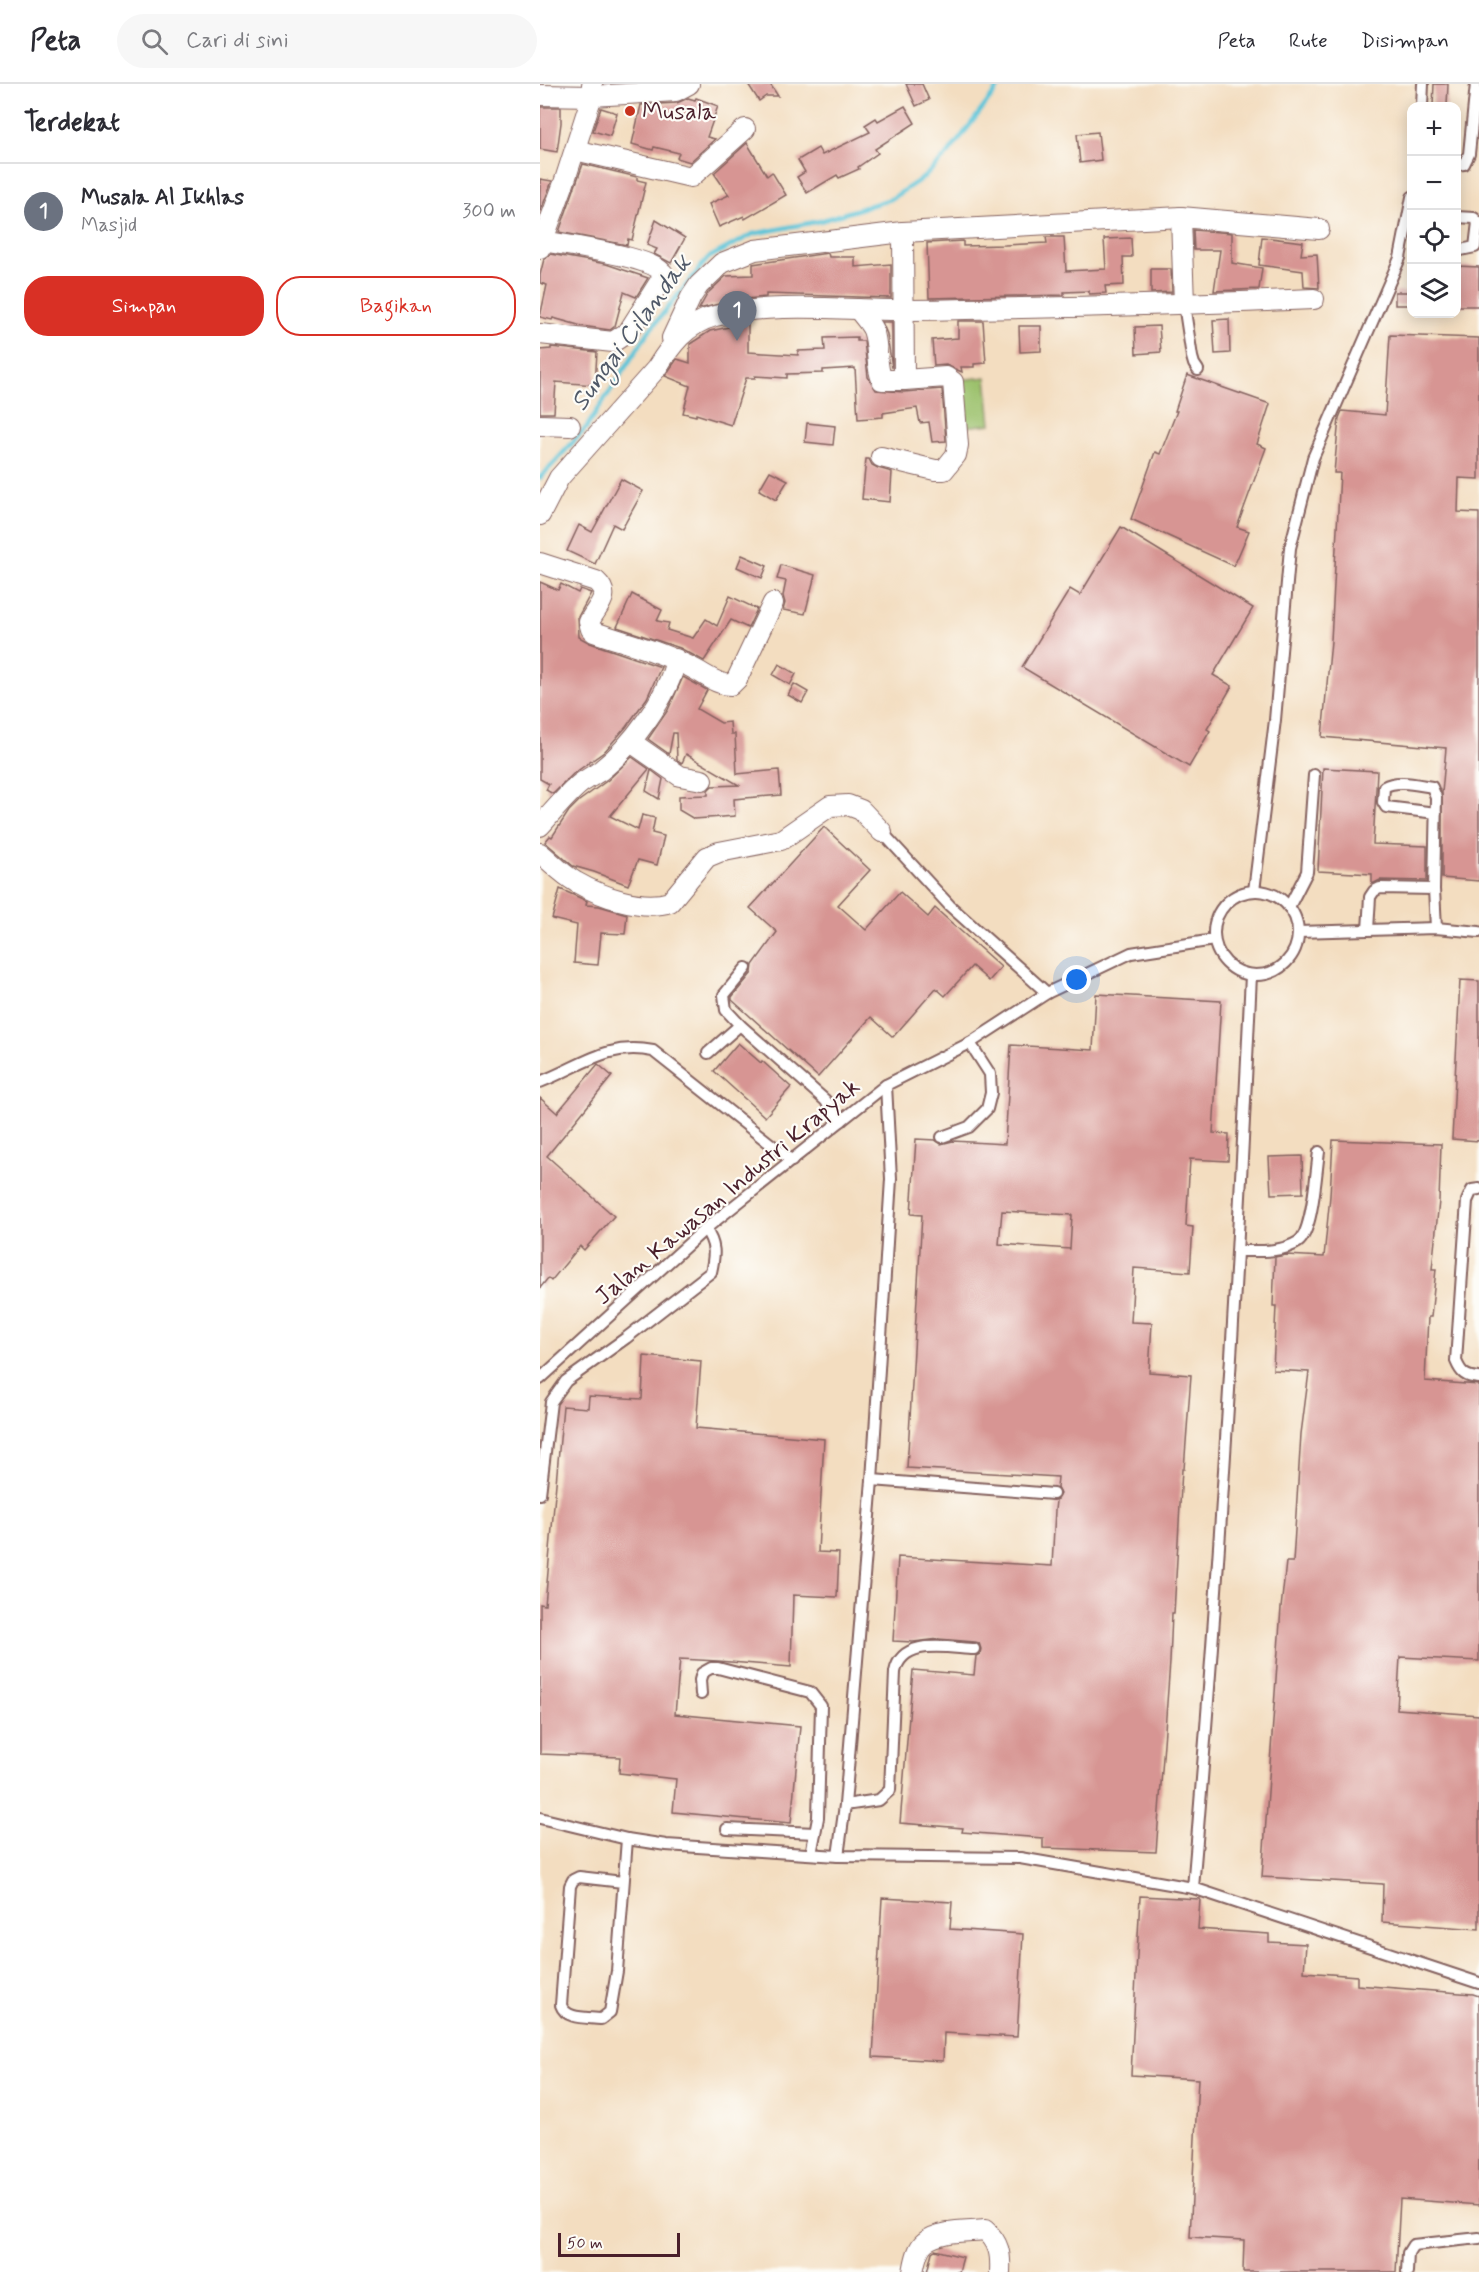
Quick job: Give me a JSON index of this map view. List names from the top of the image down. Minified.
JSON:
{"streets":{"lane":["Jalan Kawasan Industri Krapyak"]},"water":["Sungai Cilandak"],"places":["Musala"],"scale_bar":"50 m","page":{"header":"Peta","search":"Cari di sini","nav":["Peta","Rute","Disimpan"],"heading":"Terdekat","map_buttons":["+","−"],"list":[{"mark":"1","name":"Musala Al Ikhlas","note":"Masjid","value":"300 m"}],"buttons":["Simpan","Bagikan"],"pins":"1","scale":"50 m"}}
